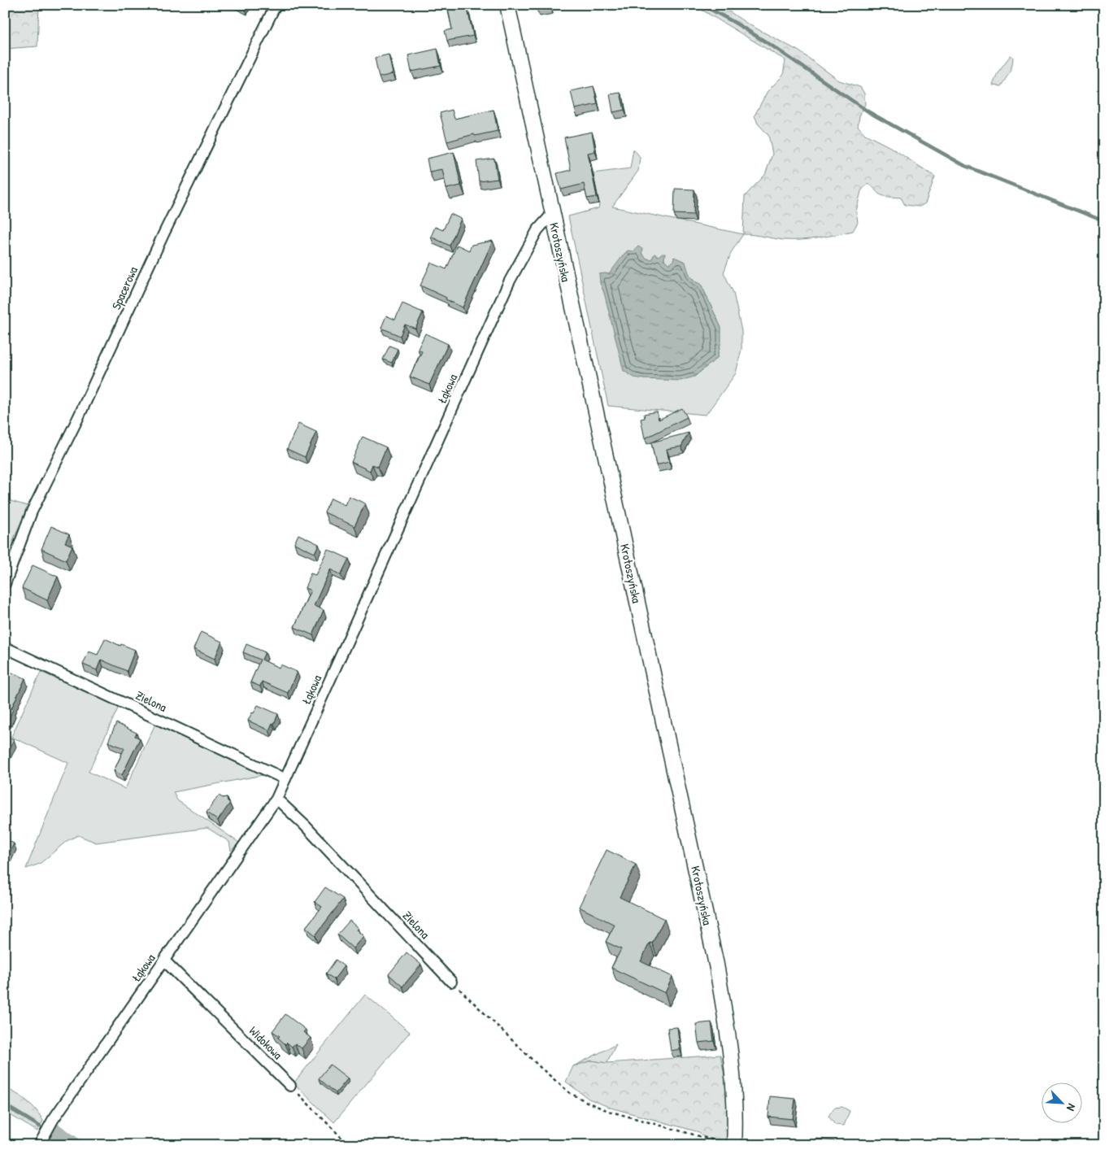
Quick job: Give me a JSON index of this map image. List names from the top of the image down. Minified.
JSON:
{"streets":{"street":["Krotoszyńska","Spacerowa","Łąkowa","Zielona","Widokowa"]},"crossings":[["Krotoszyńska","Łąkowa"],["Łąkowa","Zielona"],["Łąkowa","Widokowa"]],"north":"bottom right"}
